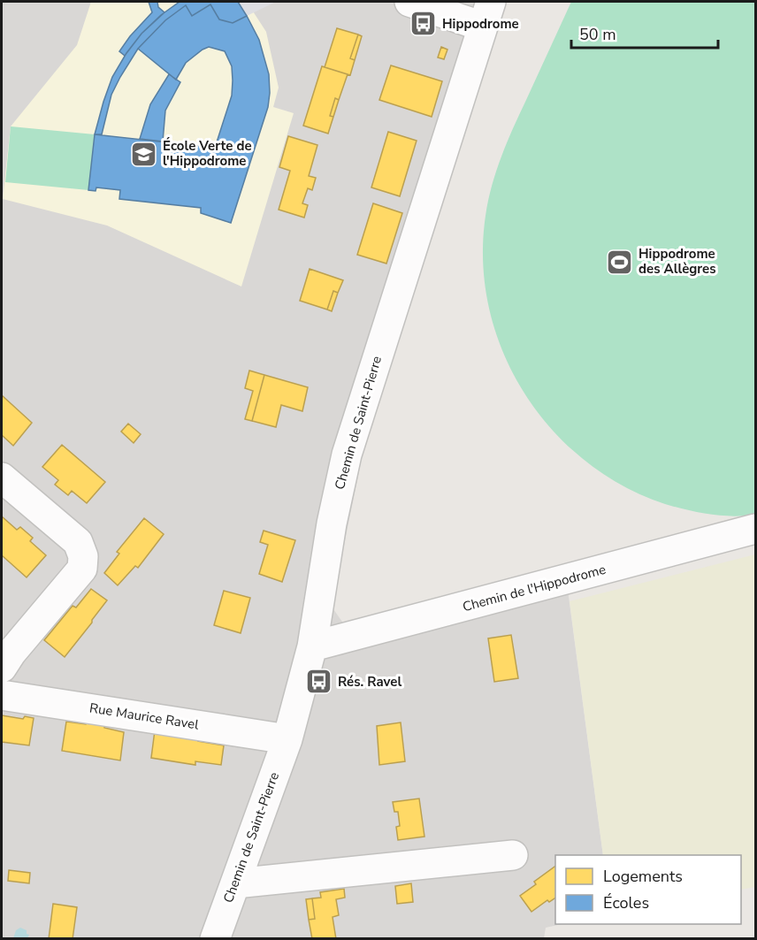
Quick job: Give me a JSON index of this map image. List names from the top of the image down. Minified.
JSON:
{"streets":{"street":["Chemin de Saint-Pierre","Chemin de l'Hippodrome","Rue Maurice Ravel"]},"crossings":[["Chemin de Saint-Pierre","Chemin de l'Hippodrome"],["Chemin de Saint-Pierre","Rue Maurice Ravel"]],"places":{"bus stop":["Hippodrome","Rés. Ravel"],"school or university":["École Verte de l'Hippodrome"],"sports":["Hippodrome des Allègres"]},"legend":["Logements","Écoles"],"scale_bar":"50 m"}
